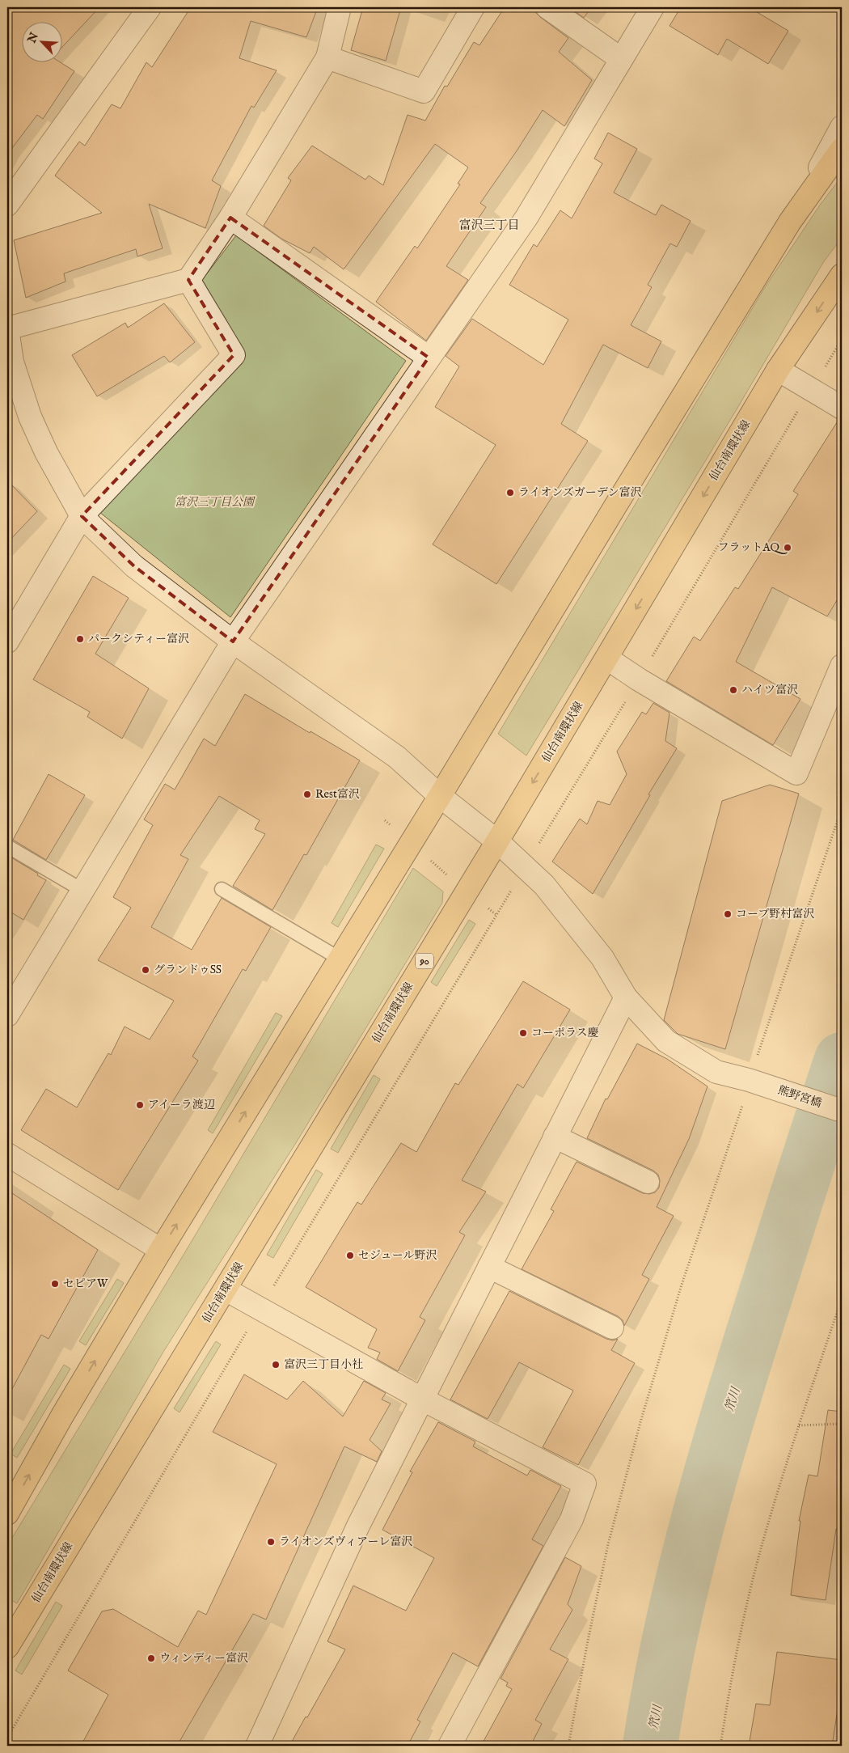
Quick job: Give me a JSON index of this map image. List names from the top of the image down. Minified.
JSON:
{"streets":{"main road":["仙台南環状線","90"],"street":["熊野宮橋"]},"crossings":[["仙台南環状線","熊野宮橋"]],"districts":["富沢三丁目"],"water":["笊川"],"parks":["富沢三丁目公園"],"places":["ライオンズガーデン富沢","フラットAQ","パークシティー富沢","ハイツ富沢","Rest富沢","コープ野村富沢","グランドゥSS","コーポラス慶","アイーラ渡辺","セジュール野沢","セピアW","富沢三丁目小社","ライオンズヴィアーレ富沢","ウィンディー富沢"],"north":"top left"}
